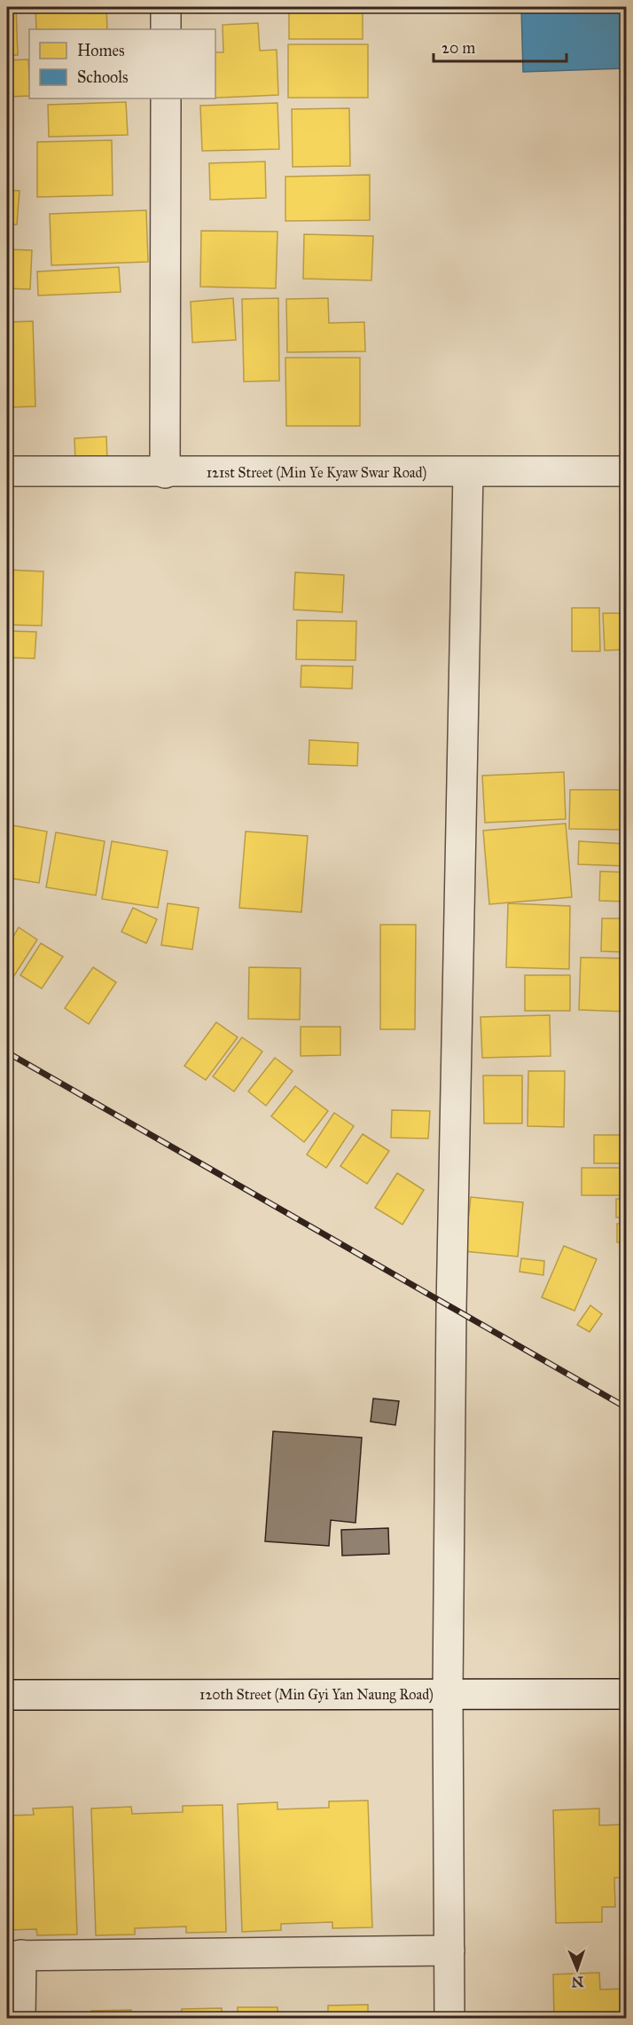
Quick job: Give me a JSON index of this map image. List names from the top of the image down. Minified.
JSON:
{"streets":{"street":["121st Street (Min Ye Kyaw Swar Road)","120th Street (Min Gyi Yan Naung Road)"]},"legend":["Homes","Schools"],"scale_bar":"20 m","north":"bottom"}
